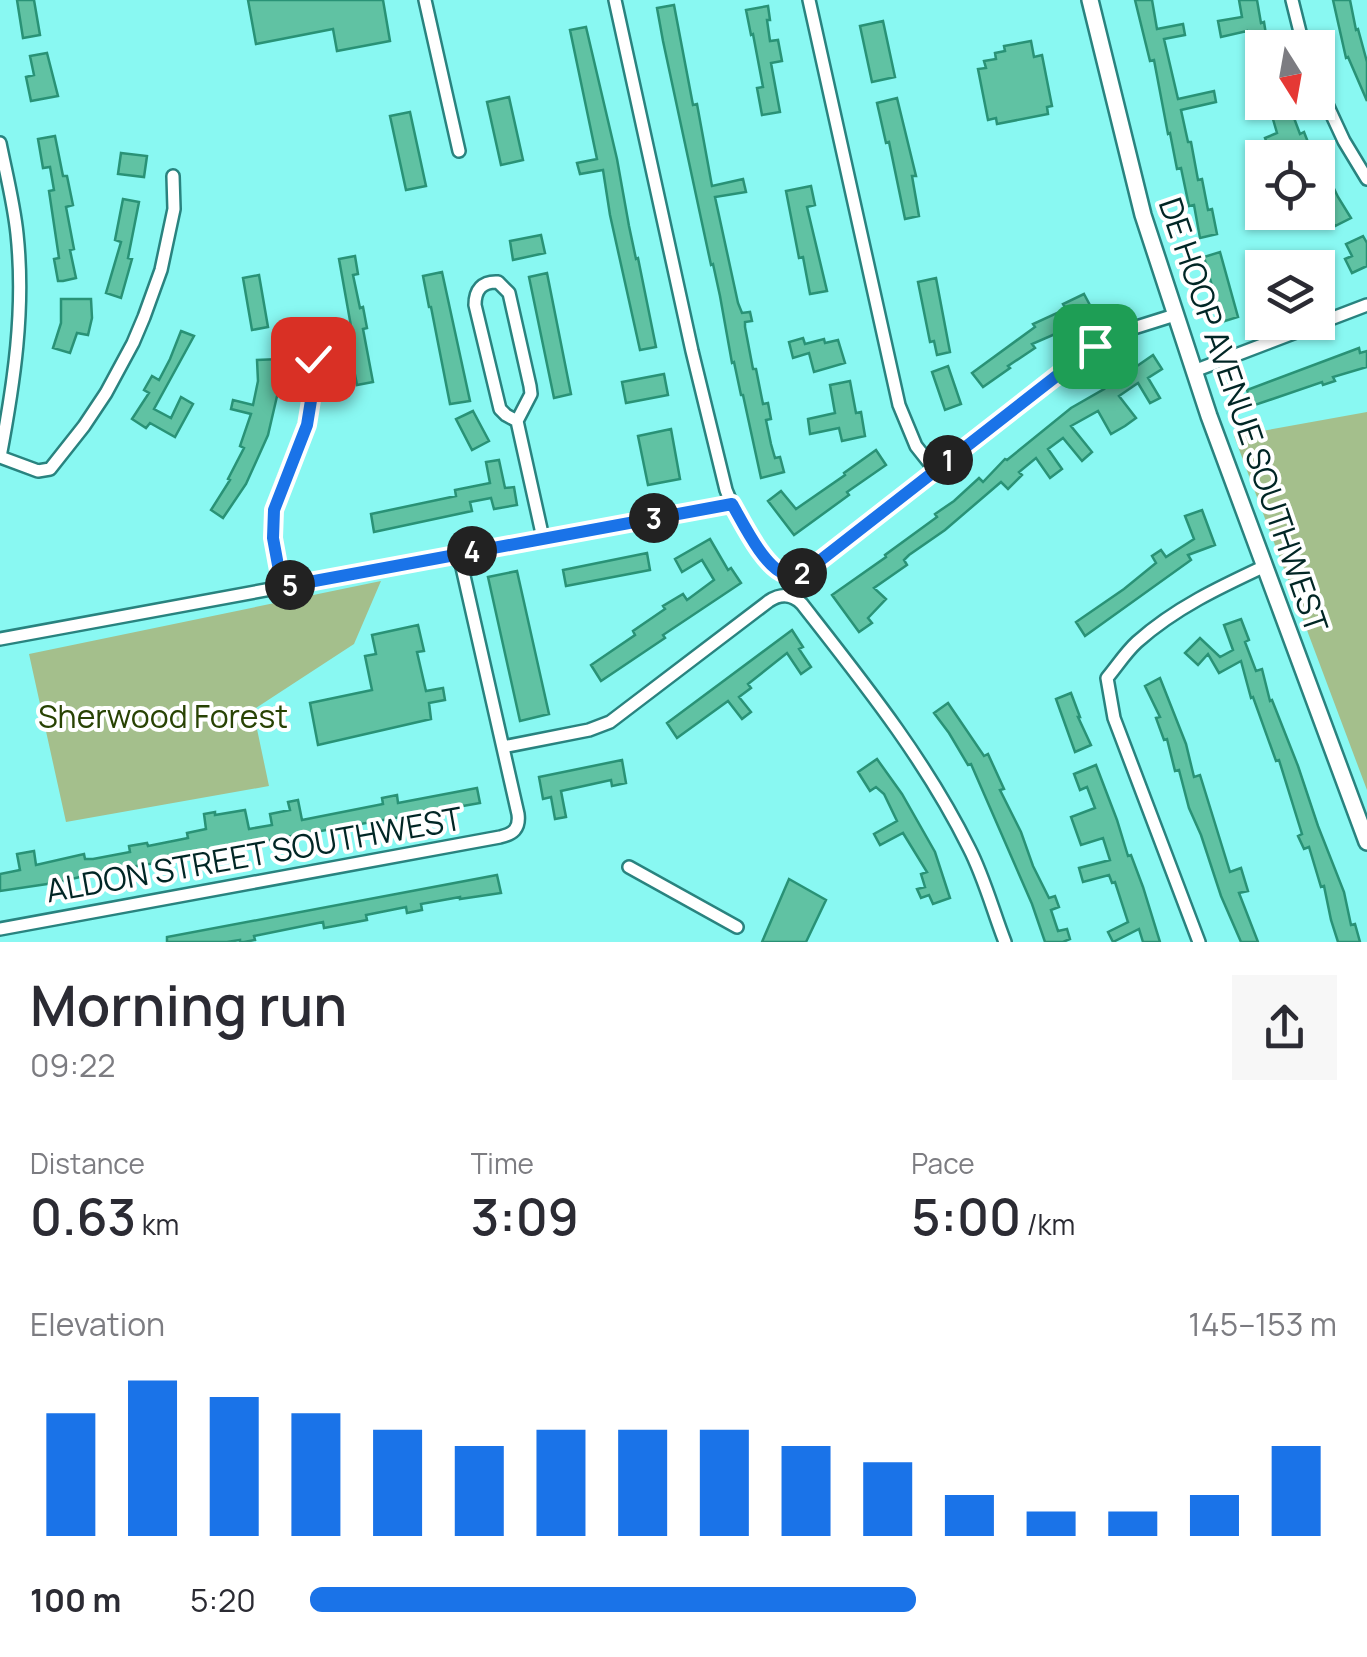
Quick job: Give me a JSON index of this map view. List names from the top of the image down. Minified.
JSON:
{"streets":{"street":["DE HOOP AVENUE SOUTHWEST","ALDON STREET SOUTHWEST"]},"parks":["Sherwood Forest"],"north":"bottom","page":{"pins":["1","3","4","2","5"],"heading":["Morning run","09:22"],"stats":[["Distance","0.63 km"],["Time","3:09"],["Pace","5:00 /km"]],"chart":["Elevation","145–153 m"],"list":[{"name":"100 m","note":"5:20"}]}}
